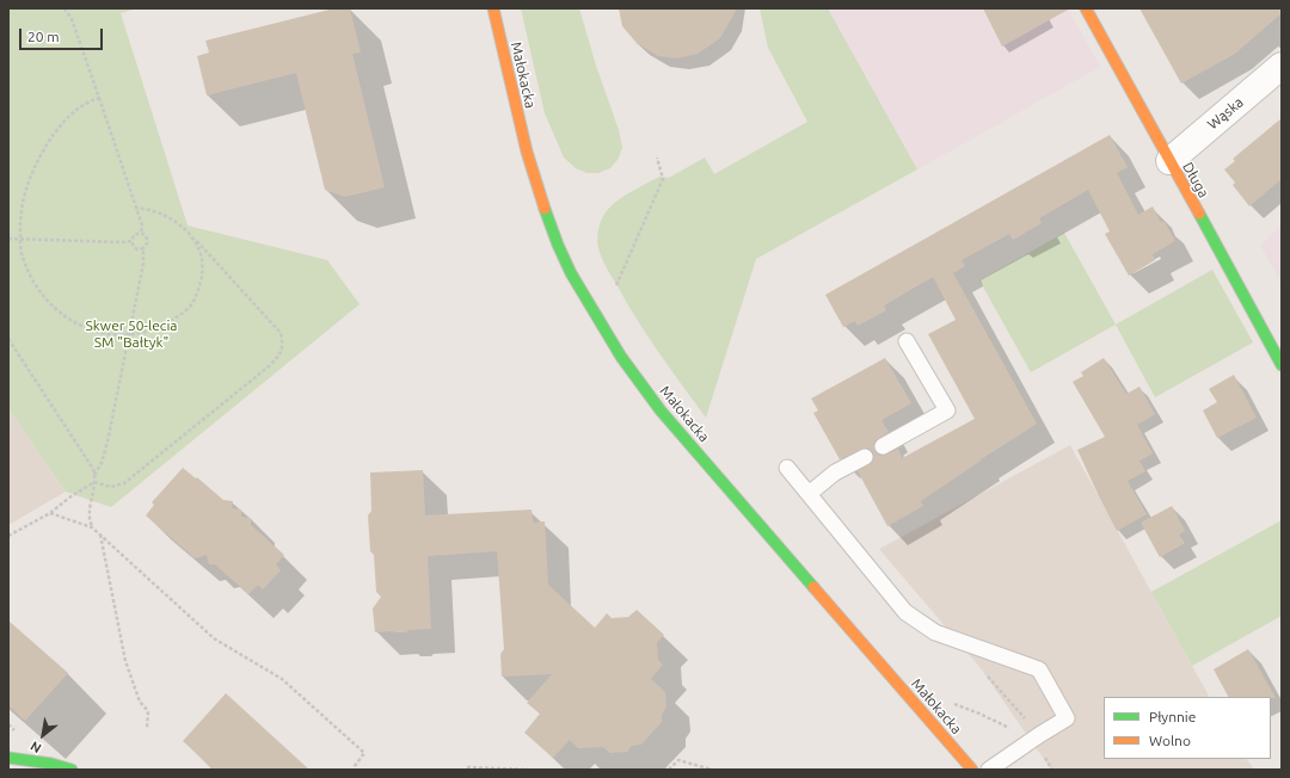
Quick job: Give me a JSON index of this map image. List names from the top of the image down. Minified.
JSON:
{"streets":{"main road":["Małokacka","Długa"],"street":["Wąska"]},"crossings":[["Wąska","Długa"]],"parks":["Skwer 50-lecia SM \"Bałtyk\""],"legend":["Płynnie","Wolno"],"scale_bar":"20 m","north":"bottom left"}
